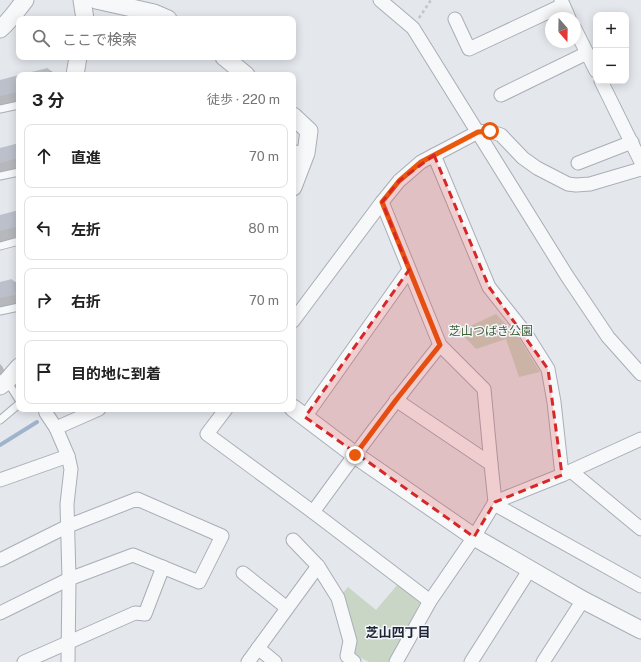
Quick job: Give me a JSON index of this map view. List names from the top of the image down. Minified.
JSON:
{"districts":["芝山四丁目"],"parks":["芝山つばき公園"],"north":"bottom","page":{"map_buttons":["+","−"],"search":"ここで検索","heading":["3 分","徒歩 · 220 m"],"list":[["直進","70 m"],["左折","80 m"],["右折","70 m"],"目的地に到着"]}}
